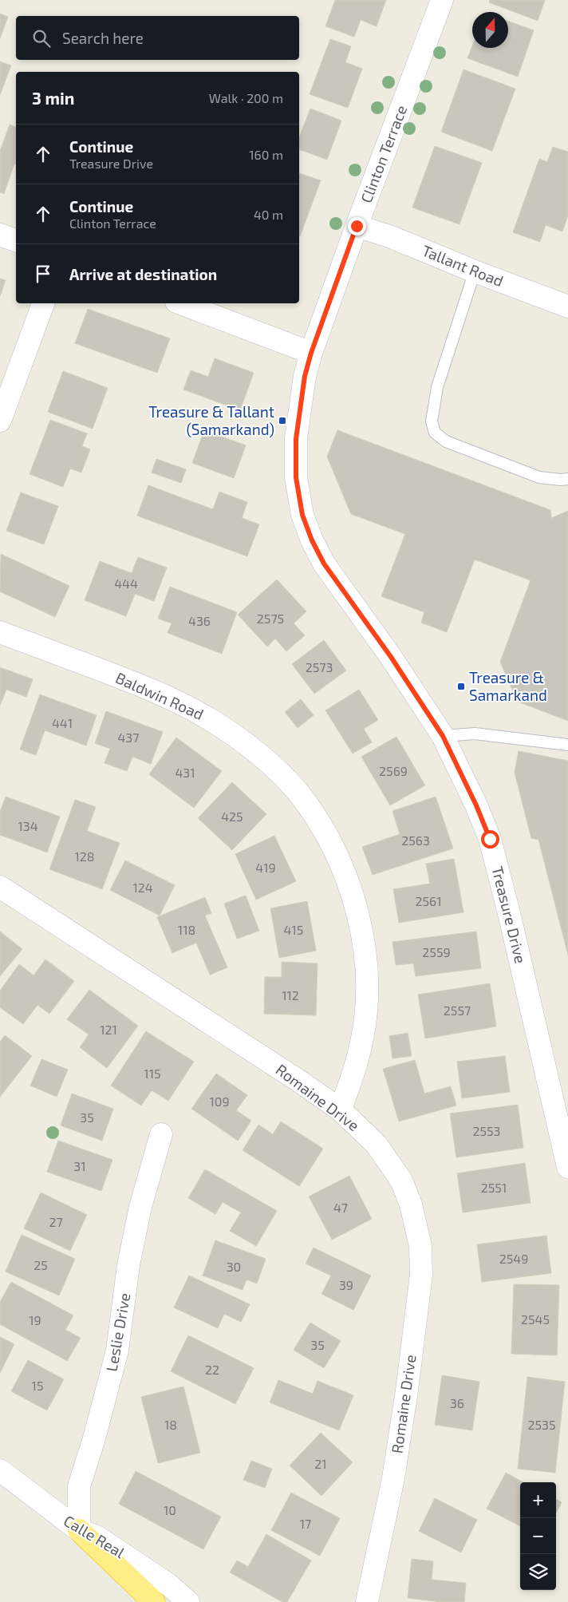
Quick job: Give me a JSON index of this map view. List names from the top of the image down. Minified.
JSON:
{"streets":{"street":["Clinton Terrace","Tallant Road","Baldwin Road","Treasure Drive","Romaine Drive","Leslie Drive","Calle Real"]},"crossings":[["Clinton Terrace","Tallant Road"],["Clinton Terrace","Treasure Drive"],["Baldwin Road","Romaine Drive"],["Leslie Drive","Calle Real"]],"places":{"transit":["Treasure & Tallant (Samarkand)","Treasure & Samarkand"]},"house_numbers":["444","2575","436","2573","441","437","2569","431","425","134","2563","128","419","124","2561","118","415","2559","112","2557","121","115","109","35","2553","31","2551","47","27","2549","25","30","39","2545","19","35","22","15","36","18","2535","21","10","17"],"north":"top","page":{"search":"Search here","heading":["3 min","Walk · 200 m"],"list":[["Continue","Treasure Drive","160 m"],["Continue","Clinton Terrace","40 m"],"Arrive at destination"],"map_buttons":["+","−"]}}
